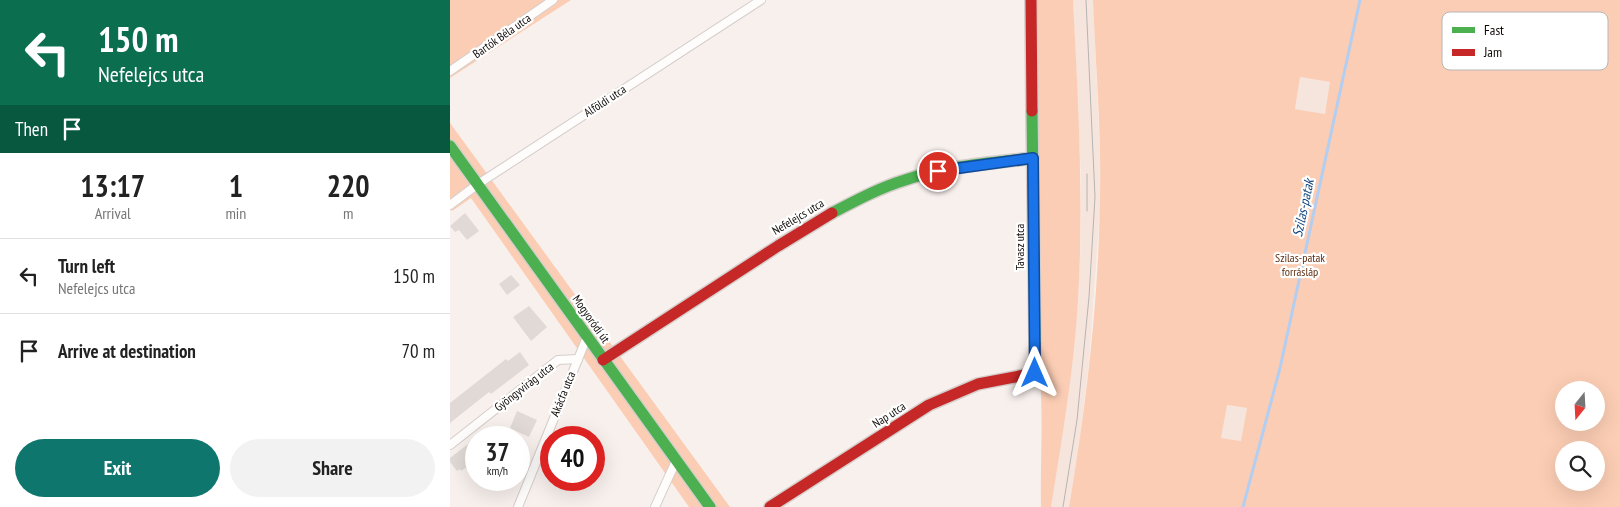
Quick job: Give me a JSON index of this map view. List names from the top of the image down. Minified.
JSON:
{"streets":{"street":["Bartók Béla utca","Alföldi utca","Nefelejcs utca","Tavasz utca","Mogyoródi út","Gyöngyvirág utca","Akácfa utca","Nap utca"]},"crossings":[["Alföldi utca","Mogyoródi út"],["Nefelejcs utca","Tavasz utca"],["Nefelejcs utca","Mogyoródi út"],["Tavasz utca","Nap utca"],["Mogyoródi út","Akácfa utca"],["Gyöngyvirág utca","Akácfa utca"]],"water":["Szilas-patak"],"parks":["Szilas-patak forrásláp"],"legend":["Fast","Jam"],"north":"bottom","page":{"turn":["150 m","Nefelejcs utca"],"then":"Then","eta":["13:17","Arrival","1","min","220","m"],"list":[{"name":"Turn left","note":"Nefelejcs utca","value":"150 m"},{"name":"Arrive at destination","value":"70 m"}],"speed":"37 km/h","limit":"40","buttons":["Exit","Share"]}}
